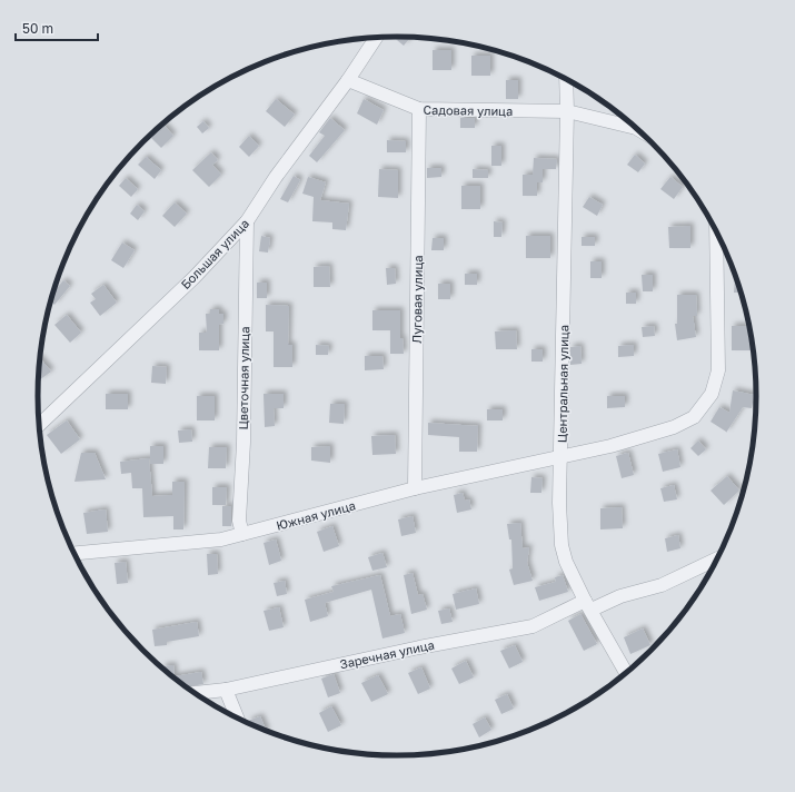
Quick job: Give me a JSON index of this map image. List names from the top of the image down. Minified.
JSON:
{"streets":{"street":["Садовая улица","Большая улица","Луговая улица","Цветочная улица","Центральная улица","Южная улица","Заречная улица"]},"crossings":[["Садовая улица","Большая улица"],["Садовая улица","Луговая улица"],["Садовая улица","Центральная улица"],["Большая улица","Цветочная улица"],["Луговая улица","Южная улица"],["Цветочная улица","Южная улица"],["Центральная улица","Южная улица"],["Центральная улица","Заречная улица"]],"scale_bar":"50 m"}
